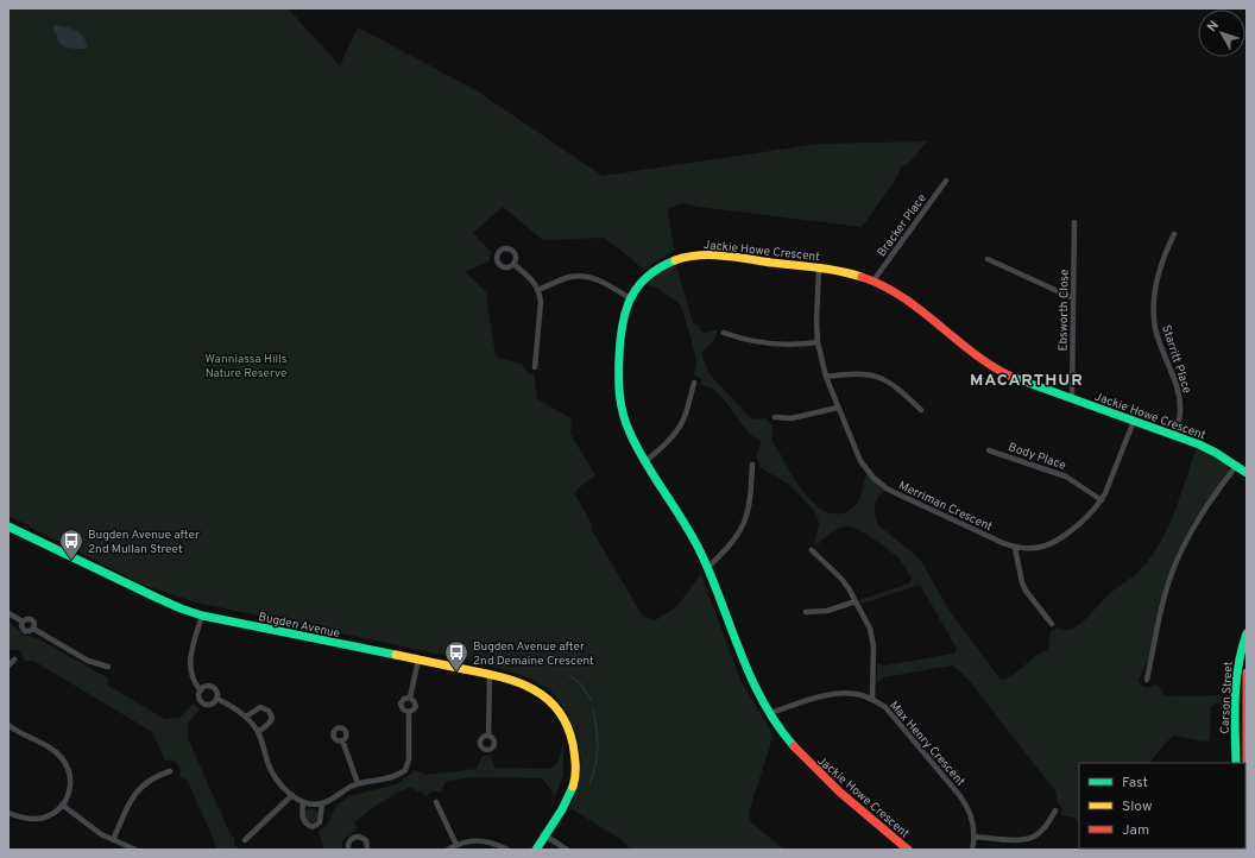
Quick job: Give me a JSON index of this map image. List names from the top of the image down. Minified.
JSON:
{"streets":{"street":["Bracker Place","Jackie Howe Crescent","Ebsworth Close","Starritt Place","Body Place","Merriman Crescent","Bugden Avenue","Carson Street","Max Henry Crescent"]},"crossings":[["Bracker Place","Jackie Howe Crescent"],["Jackie Howe Crescent","Ebsworth Close"],["Jackie Howe Crescent","Starritt Place"],["Jackie Howe Crescent","Merriman Crescent"],["Jackie Howe Crescent","Max Henry Crescent"],["Body Place","Merriman Crescent"]],"districts":["MACARTHUR"],"parks":["Wanniassa Hills Nature Reserve"],"places":{"bus stop":["Bugden Avenue after 2nd Mullan Street","Bugden Avenue after 2nd Demaine Crescent"]},"legend":["Fast","Slow","Jam"],"north":"top left"}
